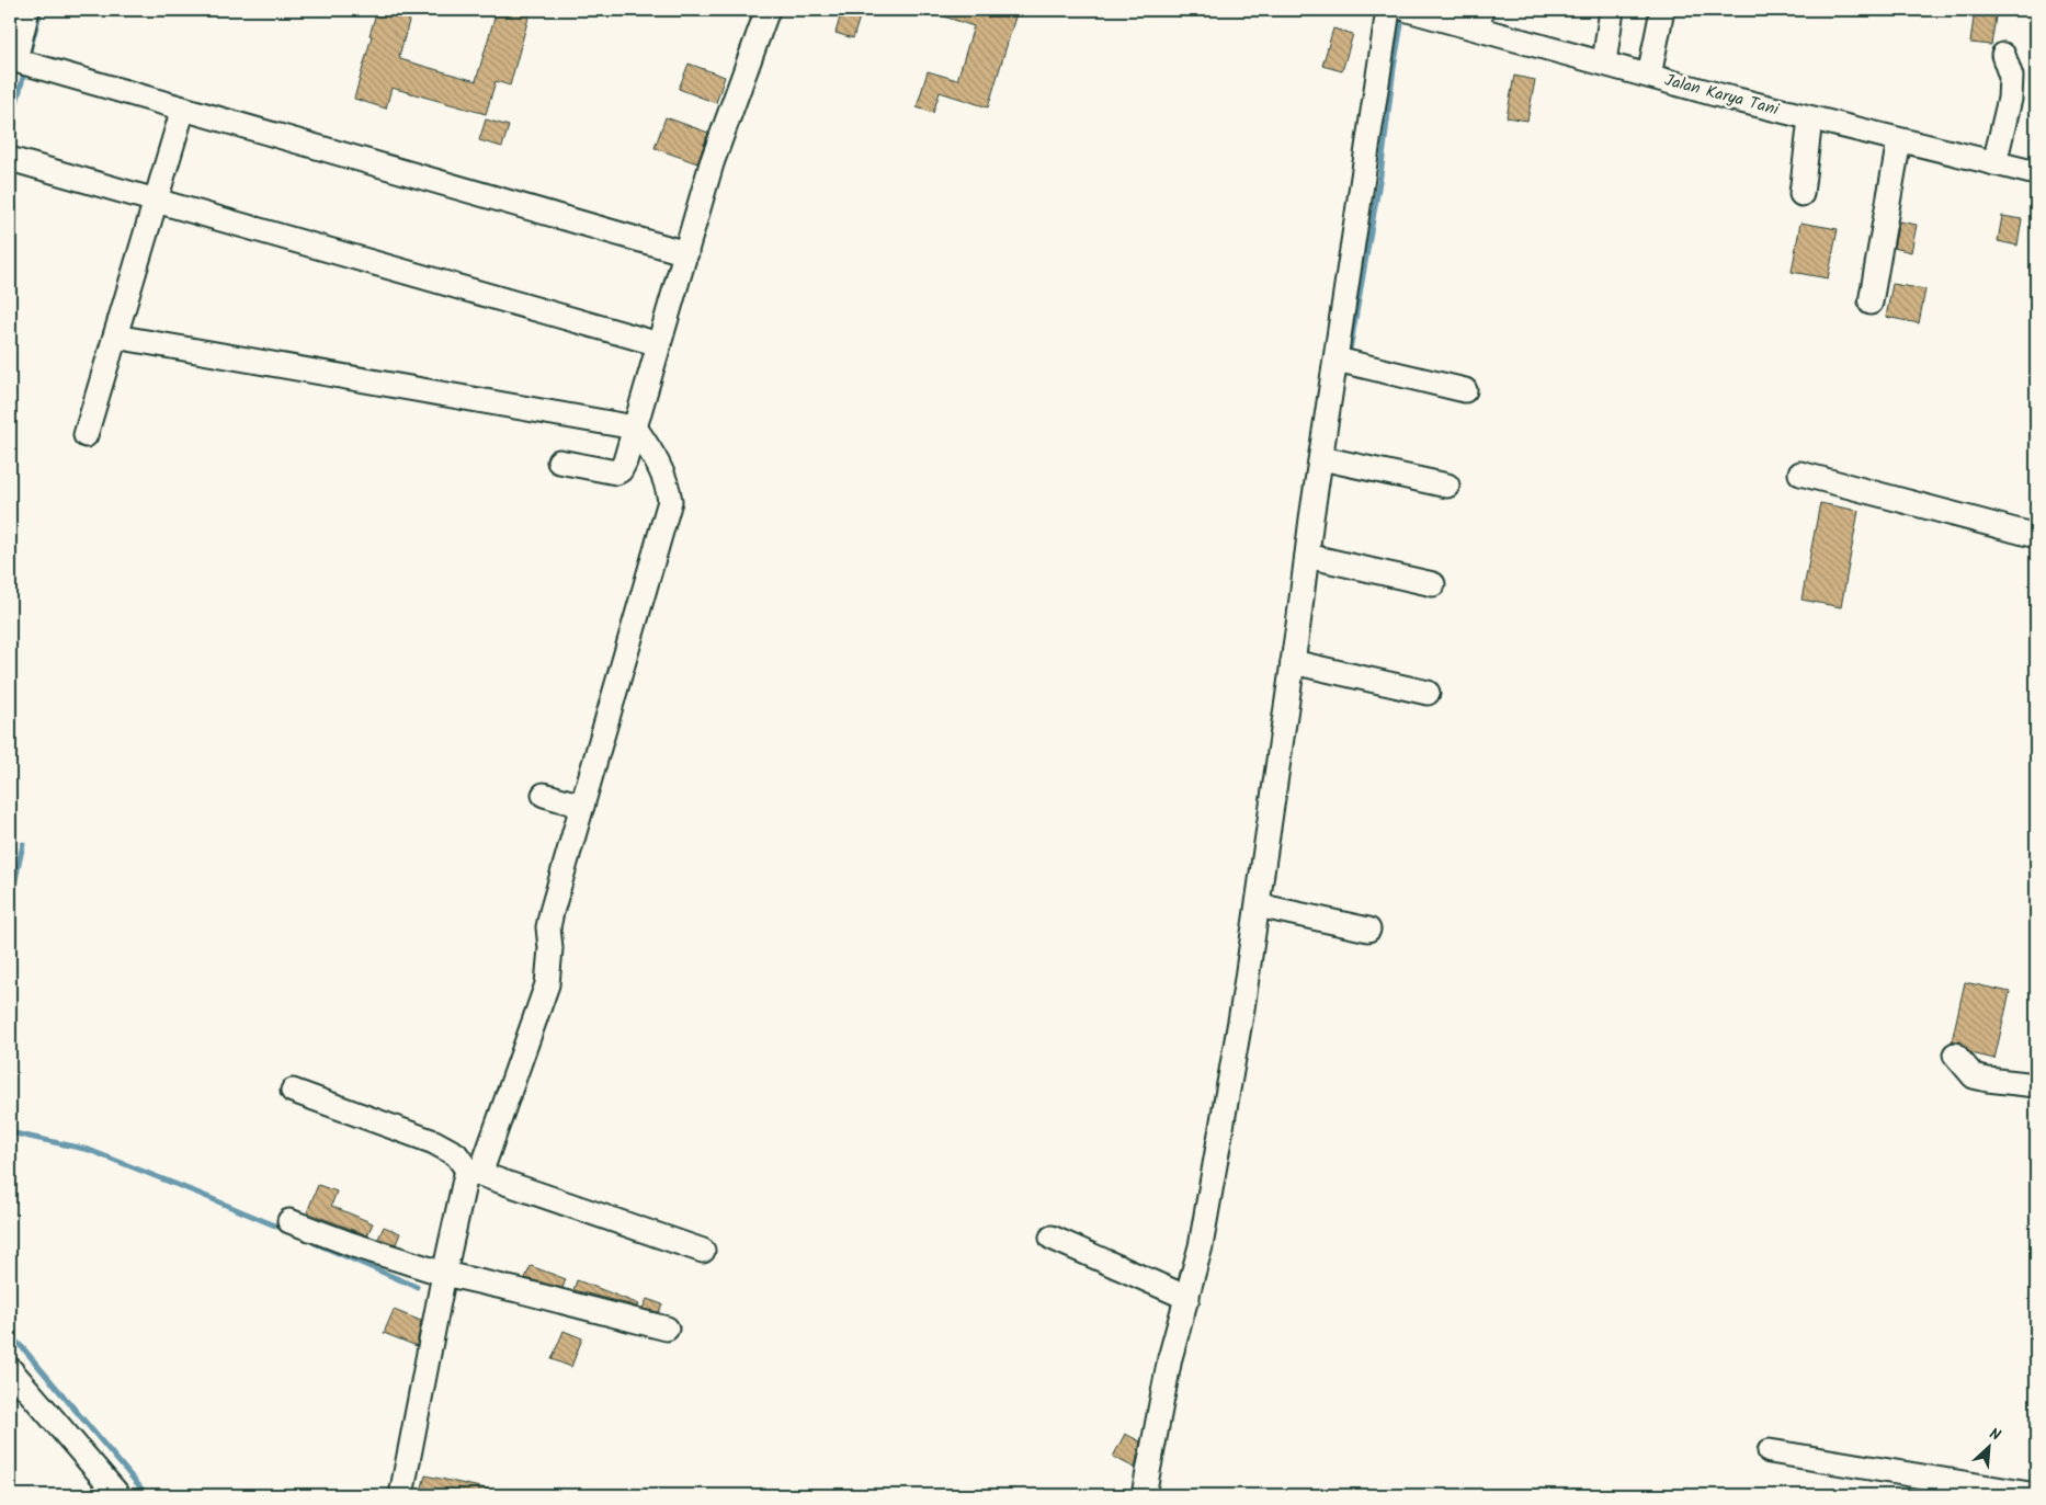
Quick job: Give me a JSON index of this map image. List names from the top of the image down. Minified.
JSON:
{"streets":{"street":["Jalan Karya Tani"]},"north":"top right"}
